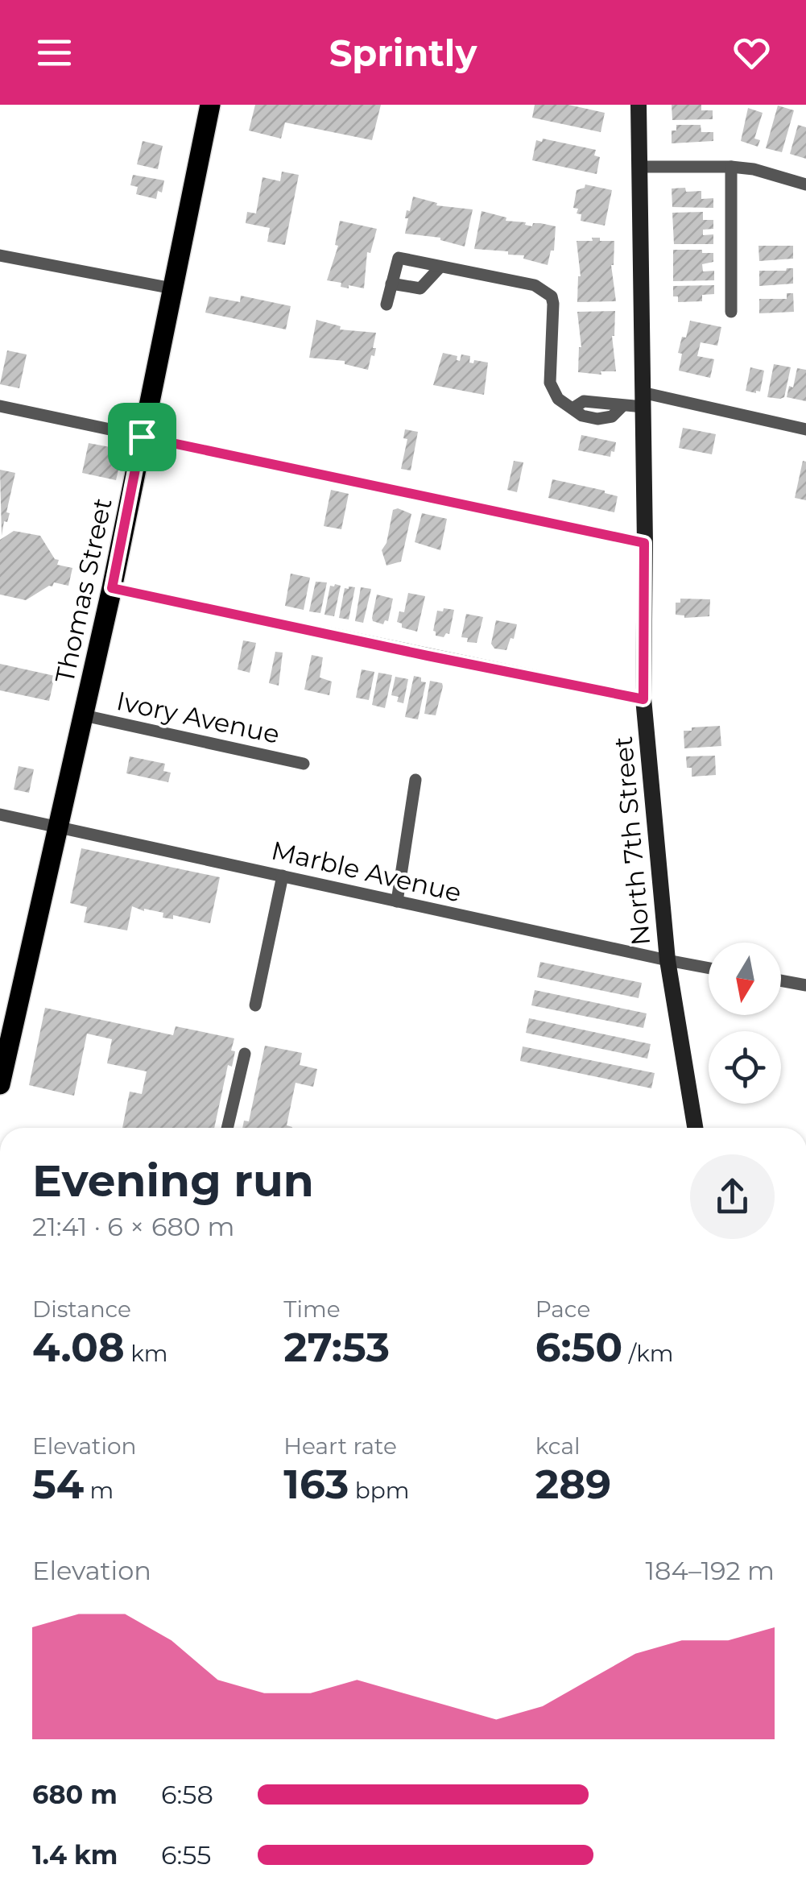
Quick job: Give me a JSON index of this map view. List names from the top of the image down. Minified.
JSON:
{"streets":{"main road":["Thomas Street"],"street":["Ivory Avenue","North 7th Street","Marble Avenue"]},"crossings":[["Thomas Street","Ivory Avenue"],["Thomas Street","Marble Avenue"],["North 7th Street","Marble Avenue"]],"north":"bottom","page":{"header":"Sprintly","heading":["Evening run","21:41 · 6 × 680 m"],"stats":[["Distance","4.08 km"],["Time","27:53"],["Pace","6:50 /km"],["Elevation","54 m"],["Heart rate","163 bpm"],["kcal","289"]],"chart":["Elevation","184–192 m"],"list":[{"name":"680 m","note":"6:58"},{"name":"1.4 km","note":"6:55"}]}}
